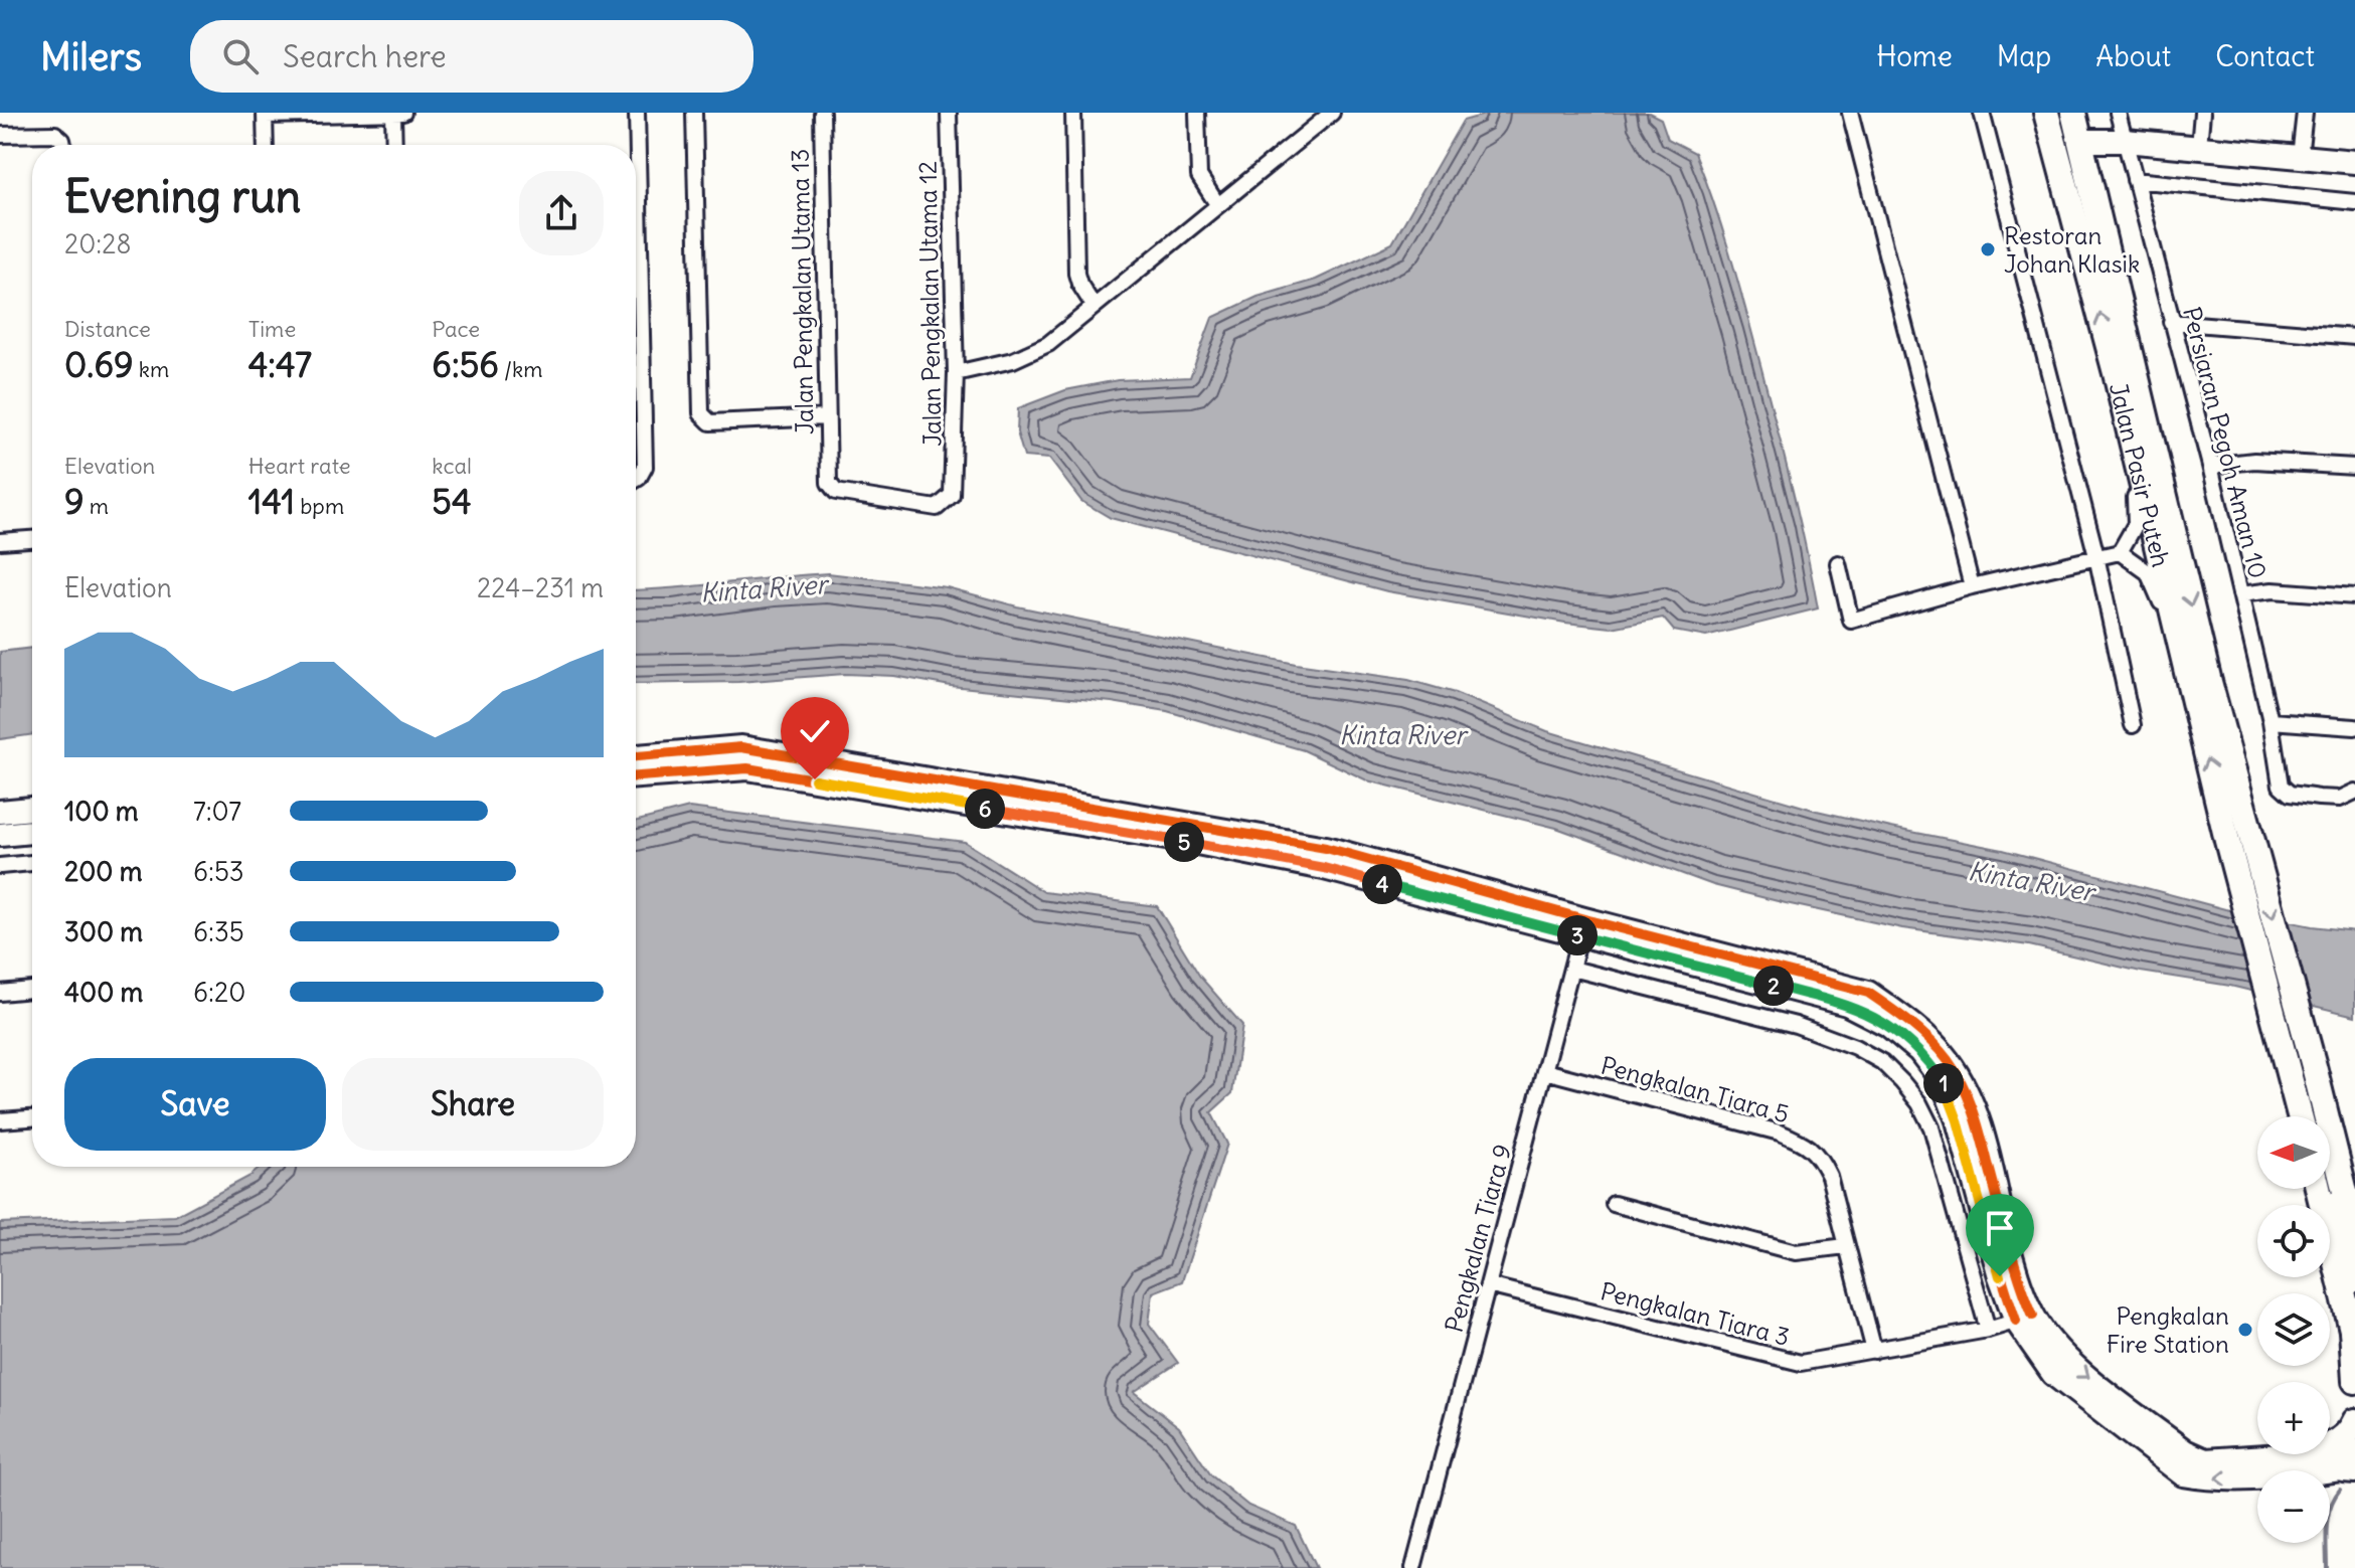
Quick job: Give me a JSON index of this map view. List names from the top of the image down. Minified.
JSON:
{"streets":{"main road":["Jalan Pasir Puteh"],"street":["Jalan Pengkalan Utama 13","Jalan Pengkalan Utama 12","Persiaran Pegoh Aman 10","Pengkalan Tiara 5","Pengkalan Tiara 9","Pengkalan Tiara 3"]},"crossings":[["Jalan Pengkalan Utama 13","Jalan Pengkalan Utama 12"],["Pengkalan Tiara 5","Pengkalan Tiara 9"],["Pengkalan Tiara 5","Pengkalan Tiara 3"],["Pengkalan Tiara 9","Pengkalan Tiara 3"]],"water":["Kinta River"],"places":["Restoran Johan Klasik","Pengkalan Fire Station"],"north":"left","page":{"header":"Milers","search":"Search here","nav":["Home","Map","About","Contact"],"heading":["Evening run","20:28"],"stats":[["Distance","0.69 km"],["Time","4:47"],["Pace","6:56 /km"],["Elevation","9 m"],["Heart rate","141 bpm"],["kcal","54"]],"chart":["Elevation","224–231 m"],"list":[{"name":"100 m","note":"7:07"},{"name":"200 m","note":"6:53"},{"name":"300 m","note":"6:35"},{"name":"400 m","note":"6:20"}],"pins":["6","5","4","3","2","1"],"buttons":["Save","Share"],"map_buttons":["+","−"]}}
